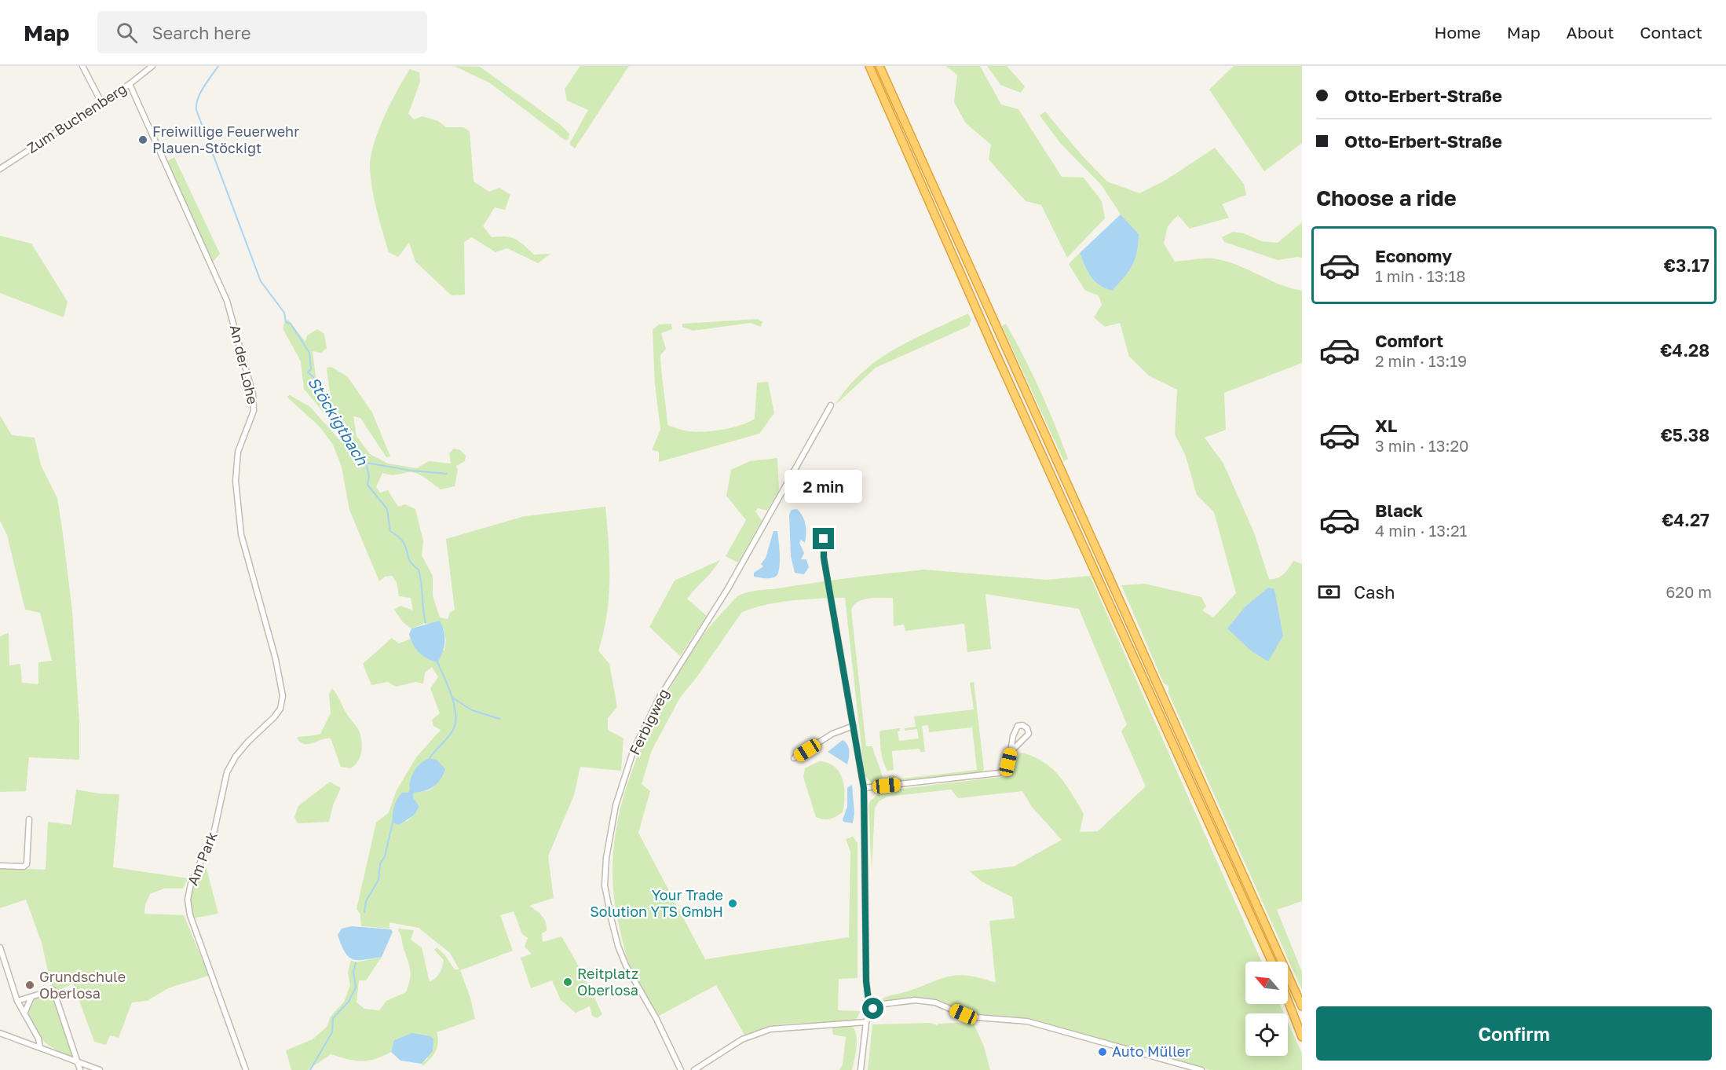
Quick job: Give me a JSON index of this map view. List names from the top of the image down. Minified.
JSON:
{"streets":{"street":["Zum Buchenberg","An der Lohe","Ferbigweg","Am Park"]},"crossings":[["Zum Buchenberg","An der Lohe"],["An der Lohe","Am Park"]],"water":["Stöckigtbach"],"places":["Freiwillige Feuerwehr Plauen-Stöckigt","Your Trade Solution YTS GmbH","Reitplatz Oberlosa","Grundschule Oberlosa","Auto Müller"],"north":"top left","page":{"header":"Map","search":"Search here","nav":["Home","Map","About","Contact"],"banner":["Otto-Erbert-Straße","Otto-Erbert-Straße"],"heading":"Choose a ride","list":[{"name":"Economy","note":"1 min · 13:18","value":"€3.17"},{"name":"Comfort","note":"2 min · 13:19","value":"€4.28"},{"name":"XL","note":"3 min · 13:20","value":"€5.38"},{"name":"Black","note":"4 min · 13:21","value":"€4.27"}],"bubble":"2 min","pay":["Cash","620 m"],"buttons":"Confirm"}}
